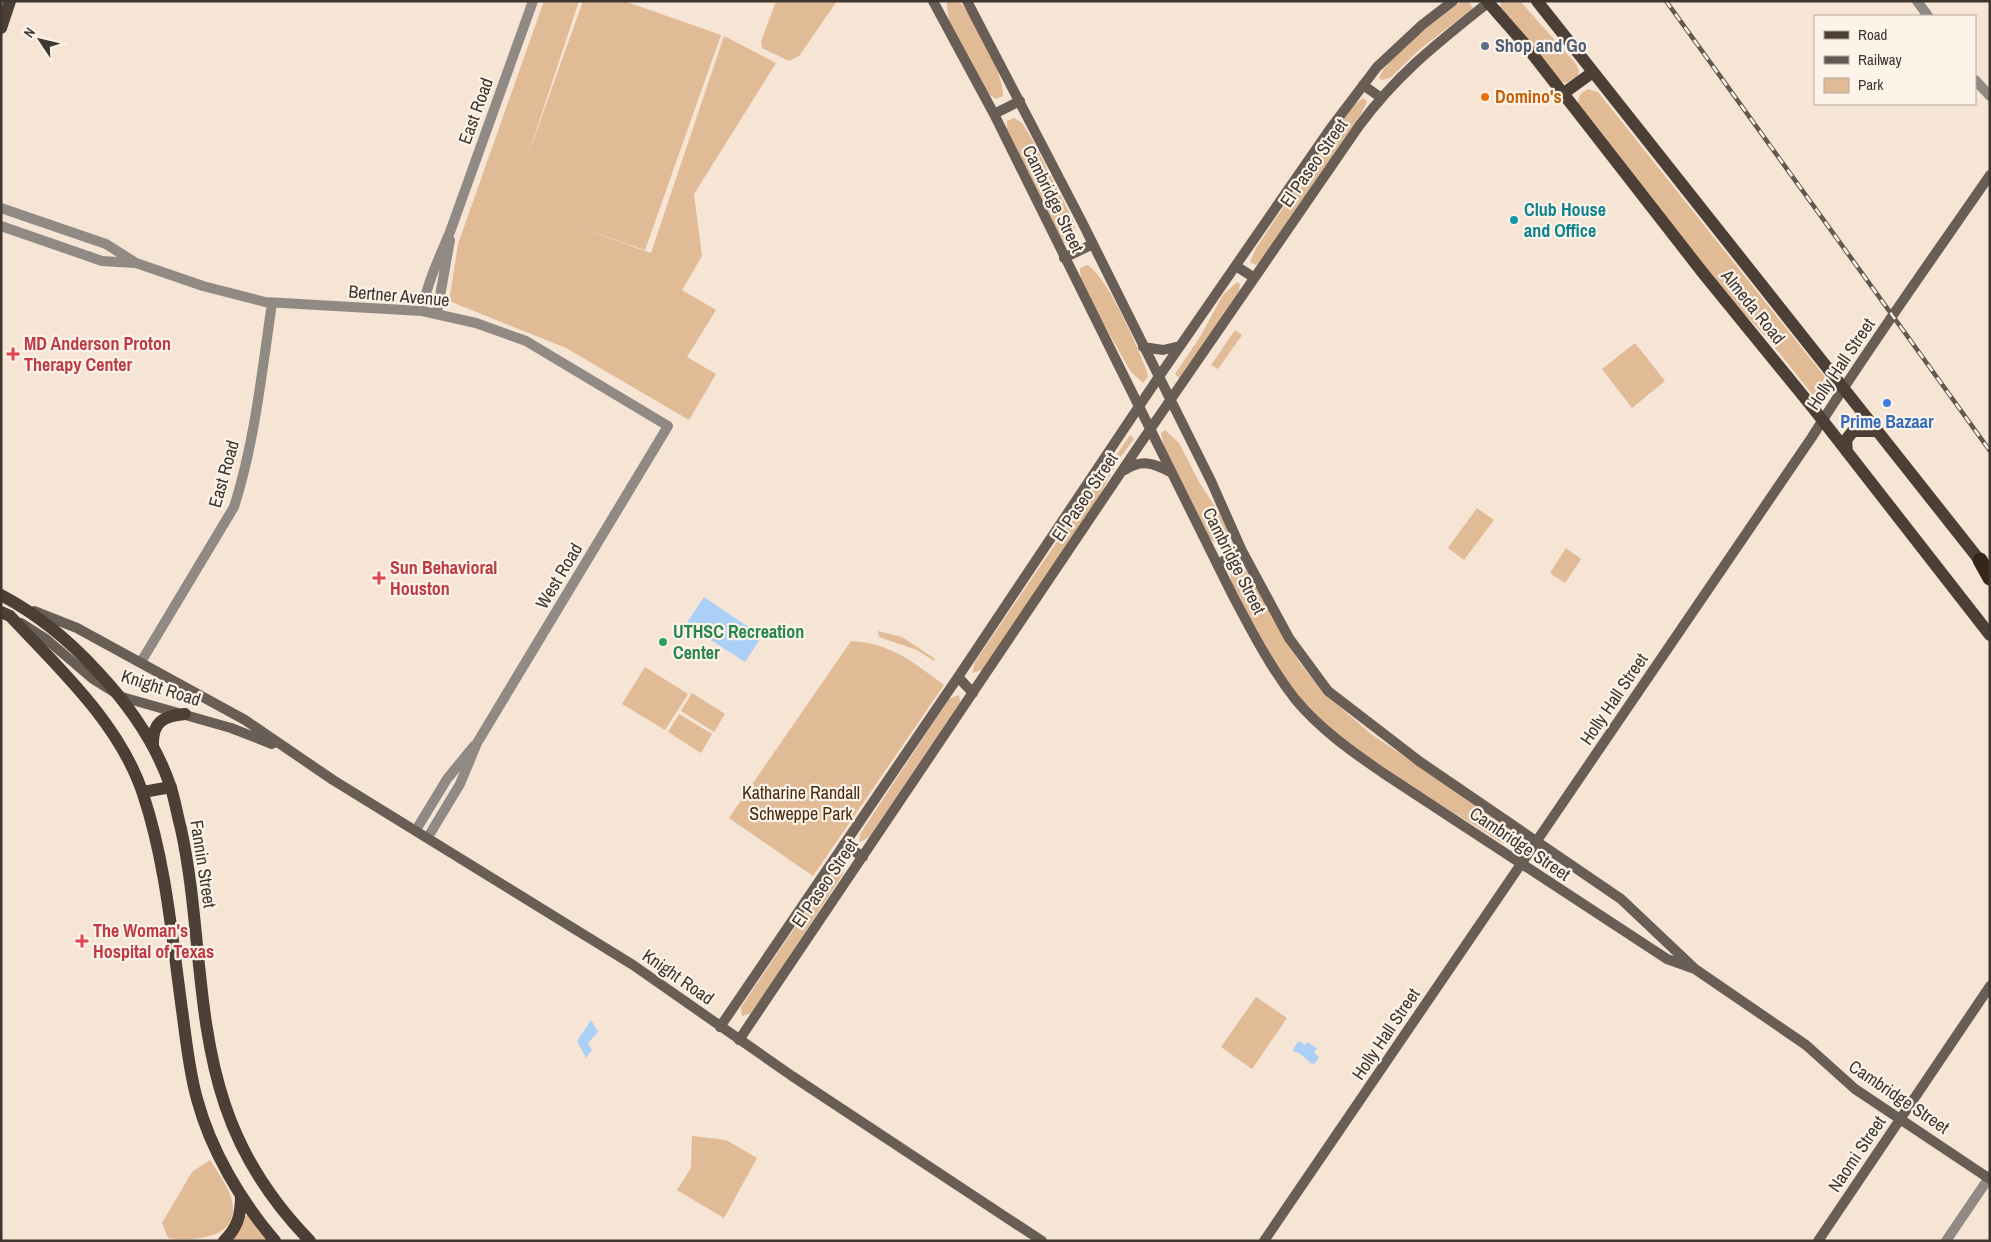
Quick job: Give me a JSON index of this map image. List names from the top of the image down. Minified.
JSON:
{"streets":{"main road":["Almeda Road","Fannin Street"],"street":["East Road","El Paseo Street","Cambridge Street","Bertner Avenue","Holly Hall Street","West Road","Knight Road","Naomi Street"]},"crossings":[["East Road","Bertner Avenue"],["East Road","Knight Road"],["El Paseo Street","Cambridge Street"],["El Paseo Street","Almeda Road"],["El Paseo Street","Knight Road"],["Cambridge Street","Holly Hall Street"],["Cambridge Street","Naomi Street"],["Bertner Avenue","West Road"],["Almeda Road","Holly Hall Street"],["West Road","Knight Road"],["Knight Road","Fannin Street"]],"parks":["Katharine Randall Schweppe Park"],"places":{"other":["Shop and Go","Domino's","Club House and Office","Prime Bazaar","UTHSC Recreation Center"],"health":["MD Anderson Proton Therapy Center","Sun Behavioral Houston","The Woman's Hospital of Texas"]},"legend":["Road","Railway","Park"],"north":"top left"}
